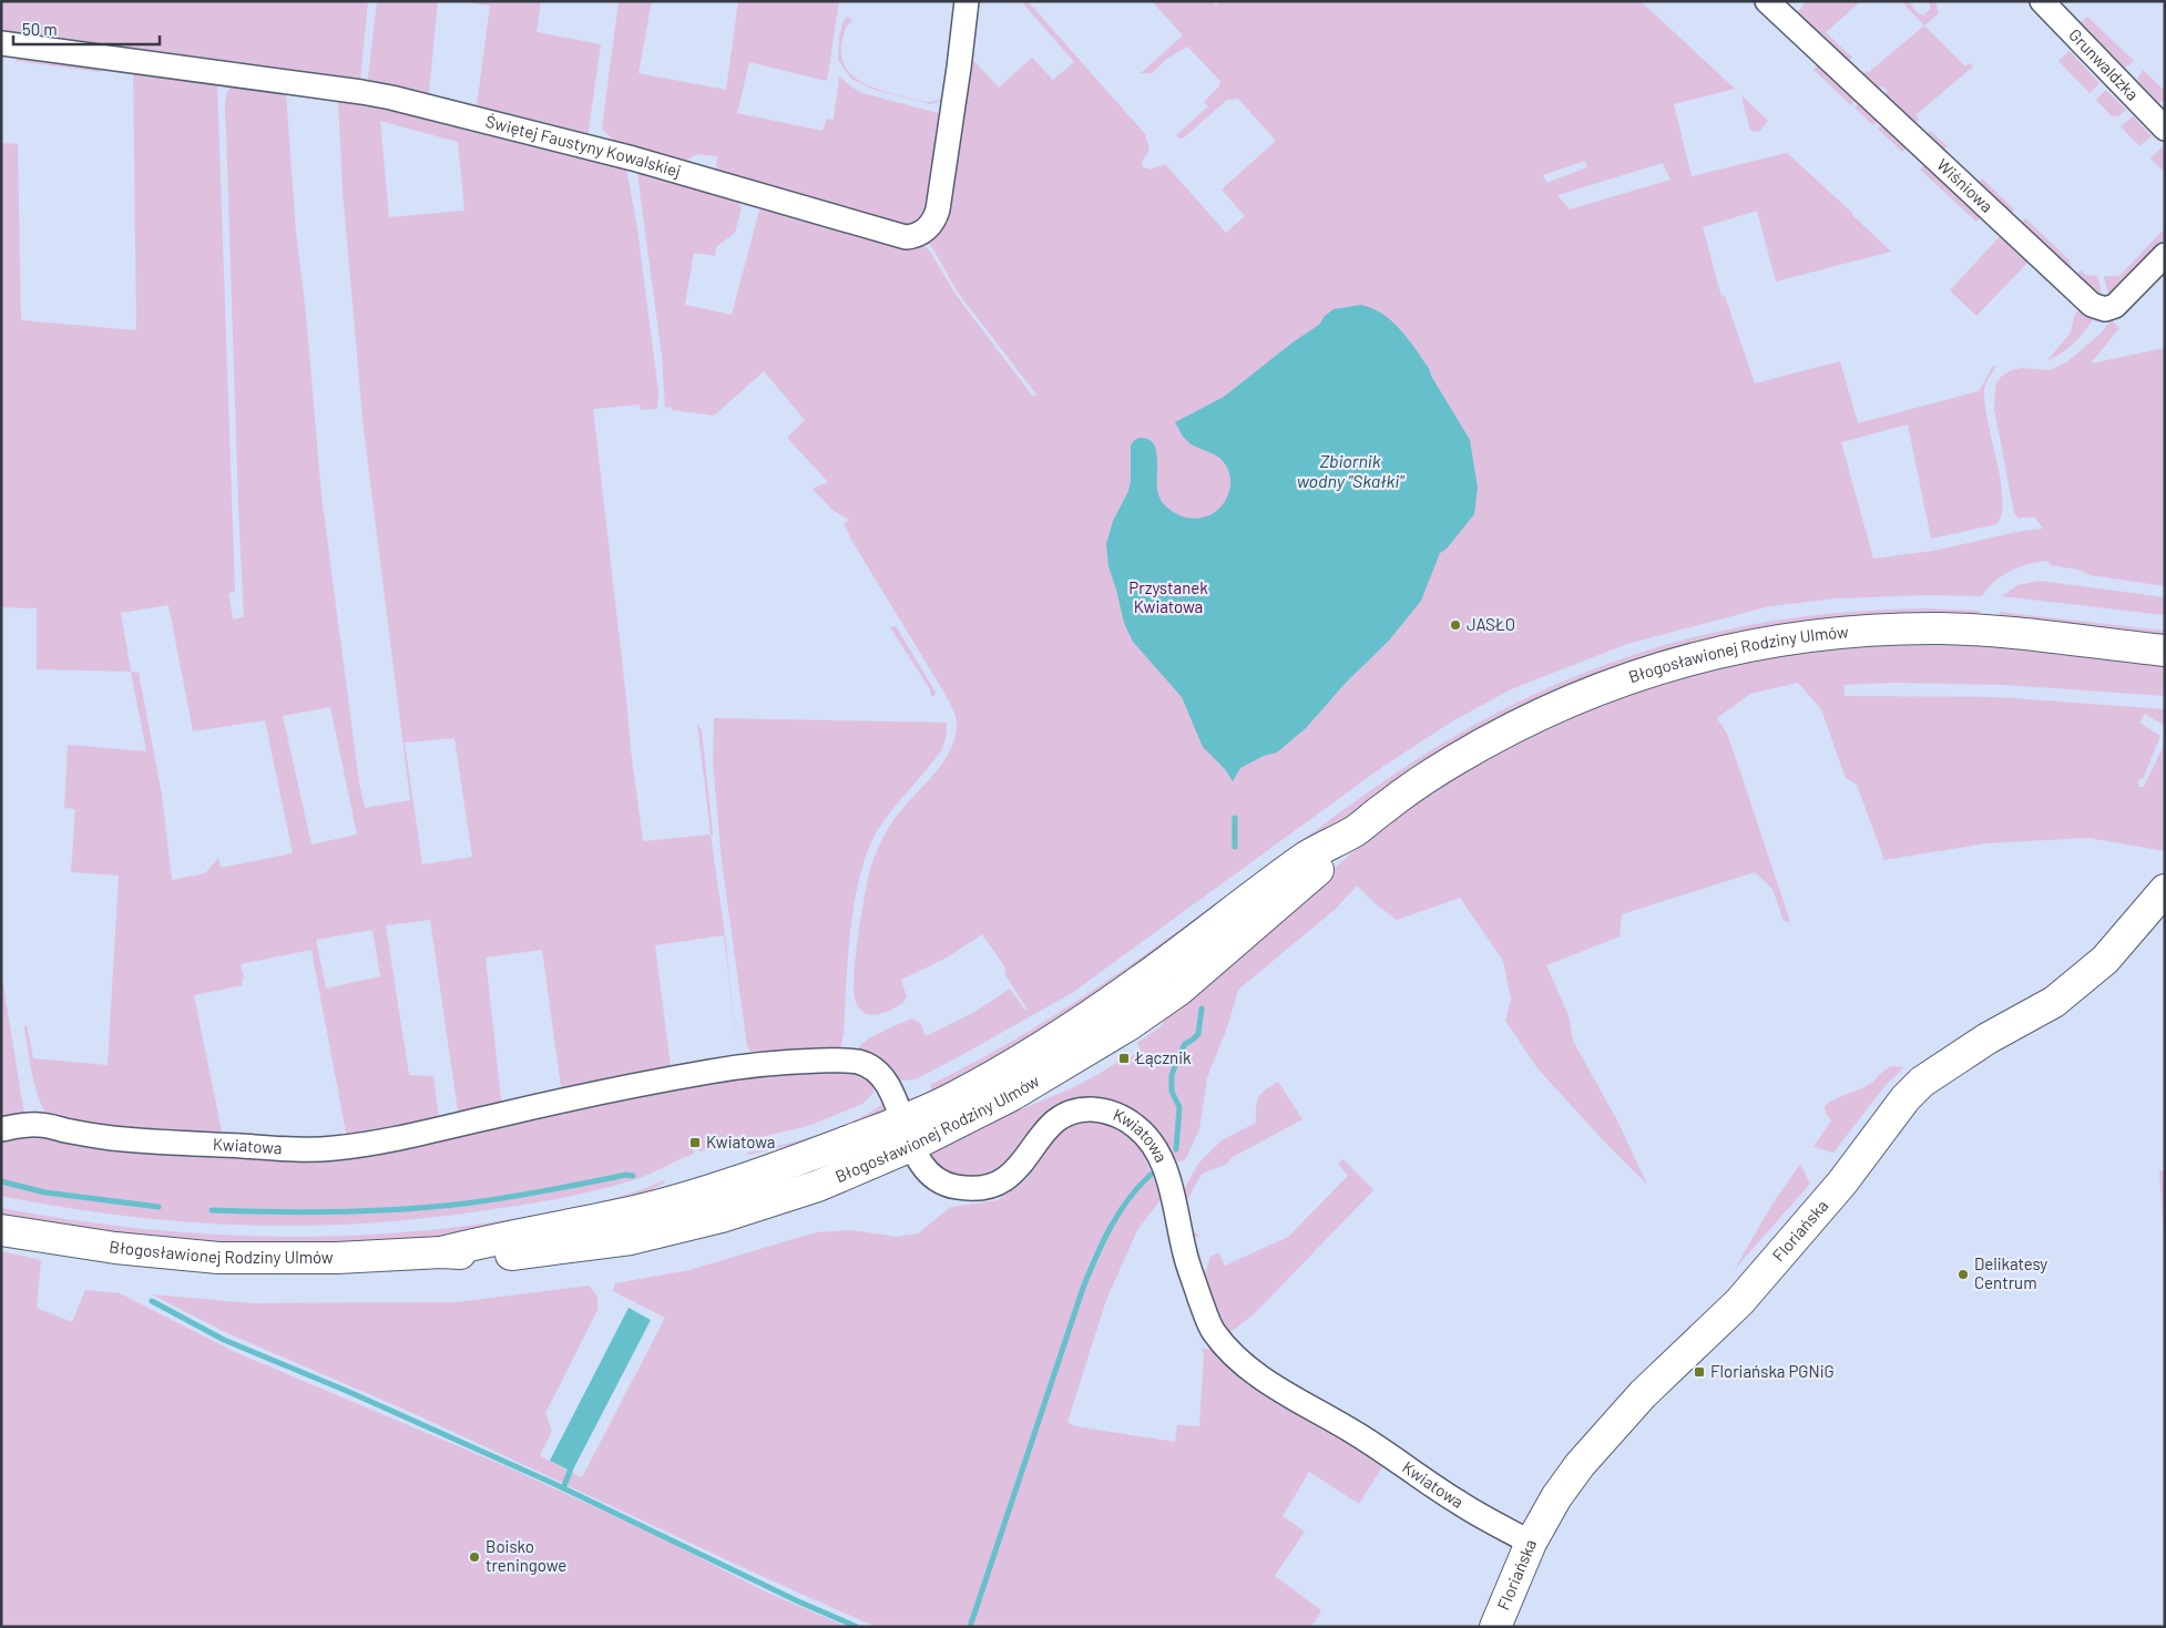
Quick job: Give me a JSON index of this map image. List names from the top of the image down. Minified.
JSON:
{"streets":{"main road":["Błogosławionej Rodziny Ulmów","Floriańska"],"street":["Grunwaldzka","Świętej Faustyny Kowalskiej","Wiśniowa","Kwiatowa"]},"crossings":[["Błogosławionej Rodziny Ulmów","Kwiatowa"],["Kwiatowa","Floriańska"]],"water":["Zbiornik wodny \"Skałki\""],"parks":["Przystanek Kwiatowa"],"places":{"other":["JASŁO","Delikatesy Centrum","Boisko treningowe"],"transit":["Łącznik","Kwiatowa","Floriańska PGNiG"]},"scale_bar":"50 m"}
